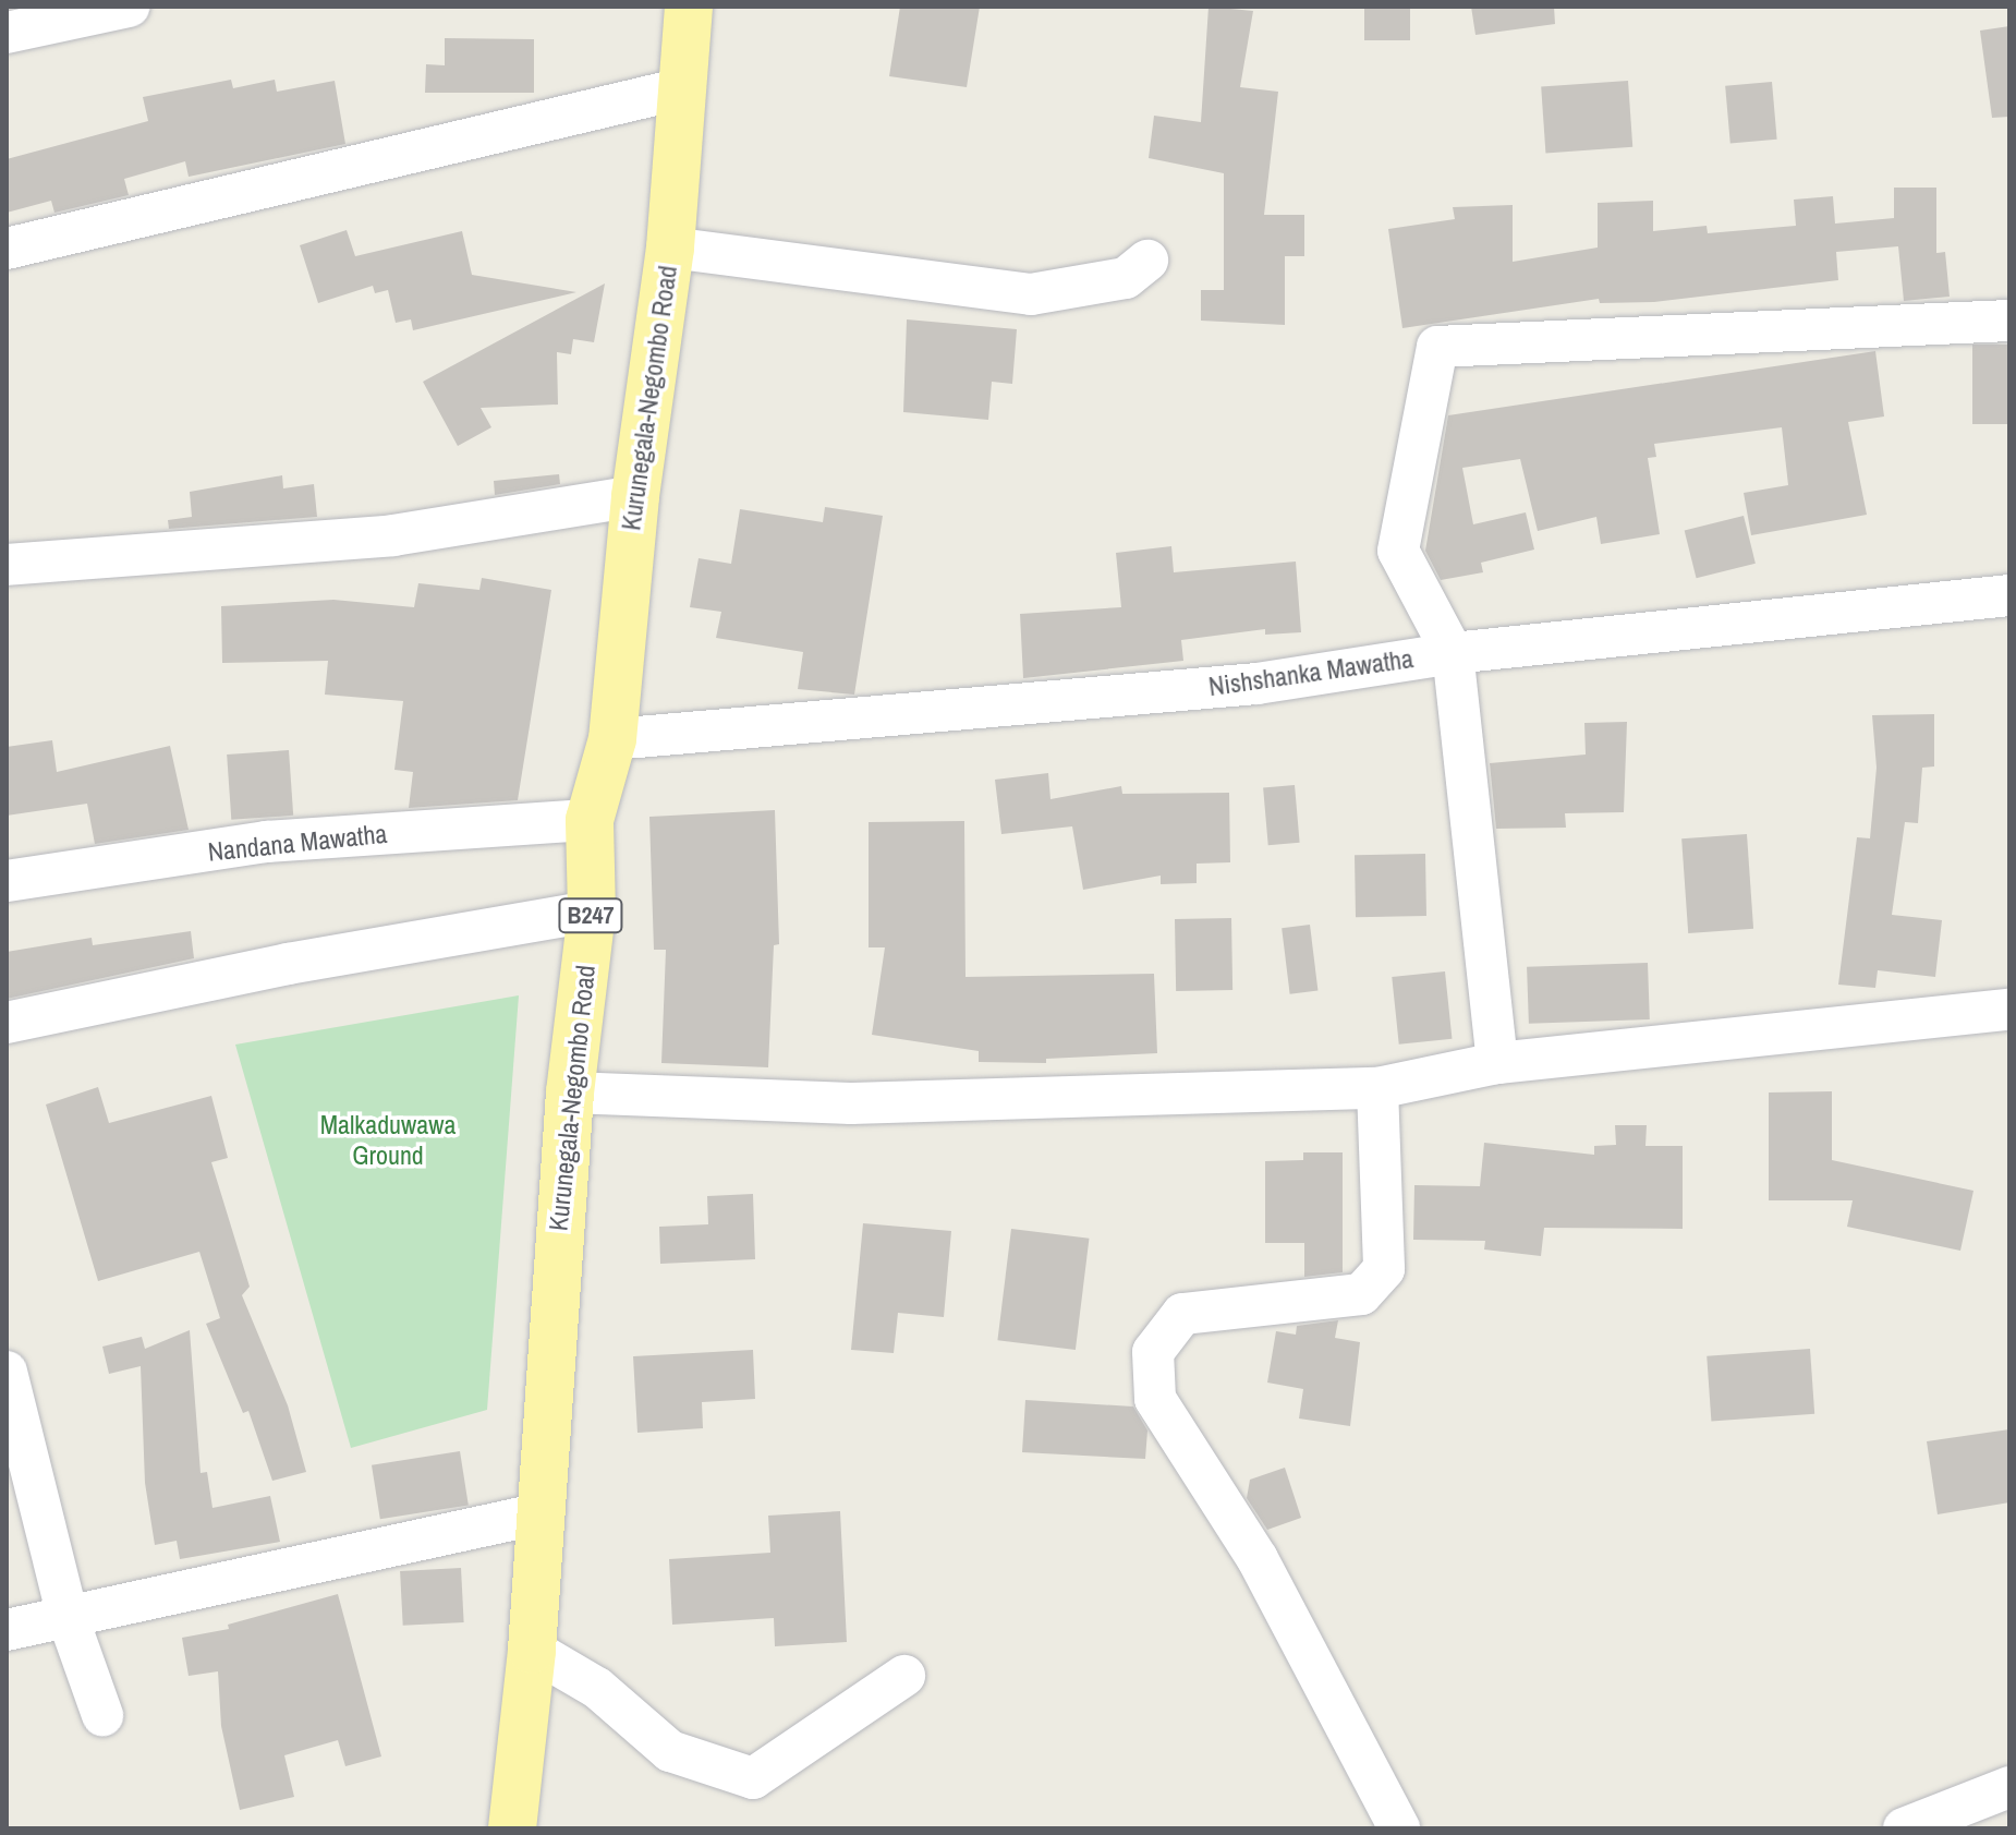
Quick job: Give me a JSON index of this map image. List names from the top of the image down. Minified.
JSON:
{"streets":{"main road":["Kurunegala-Negombo Road","B247"],"street":["Nishshanka Mawatha","Nandana Mawatha"]},"crossings":[["Kurunegala-Negombo Road","Nishshanka Mawatha"],["Kurunegala-Negombo Road","Nandana Mawatha"]],"parks":["Malkaduwawa Ground"]}
